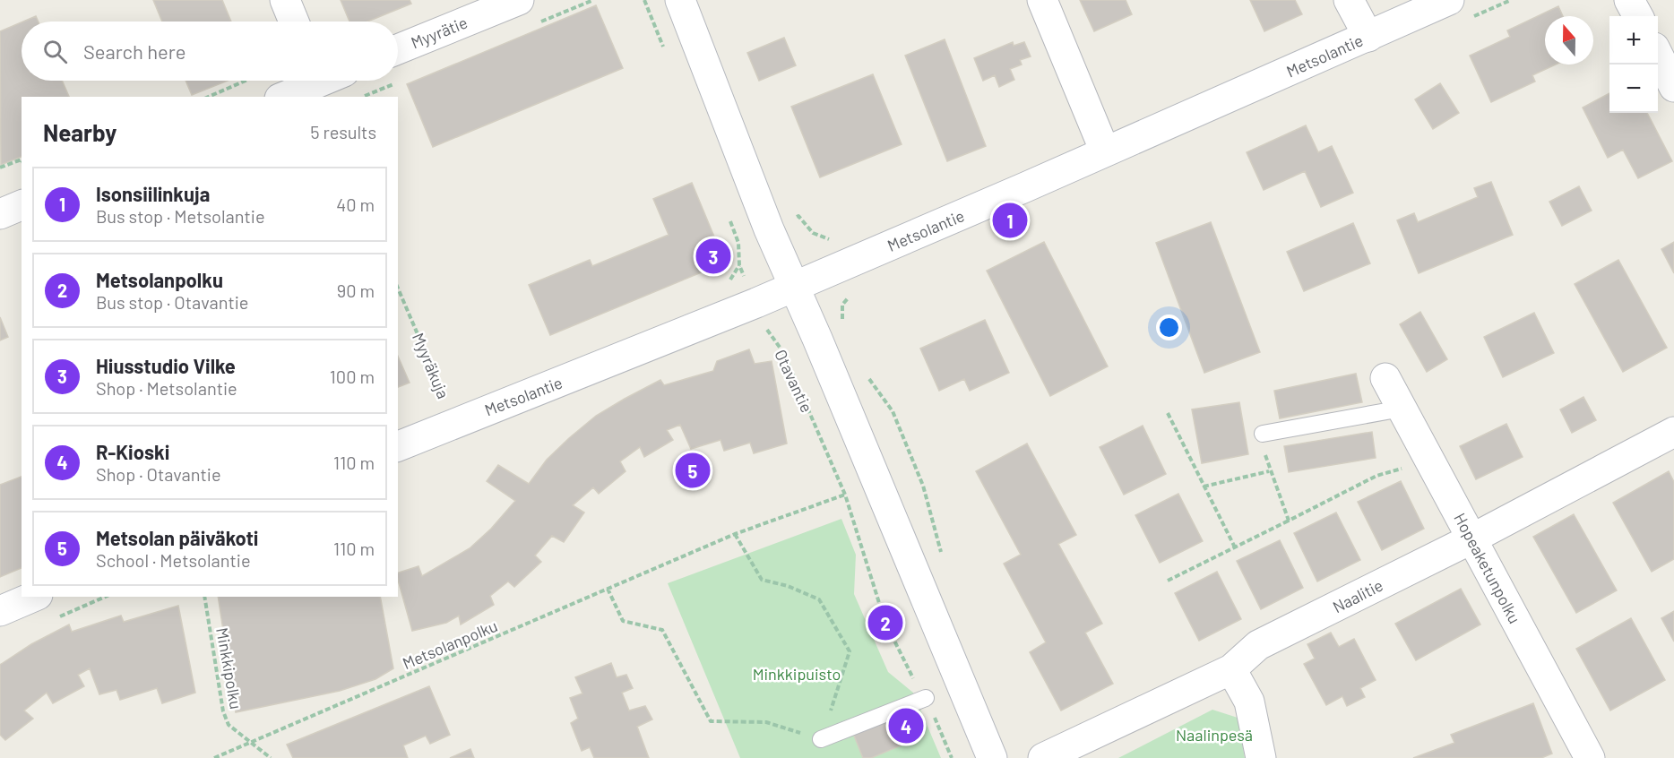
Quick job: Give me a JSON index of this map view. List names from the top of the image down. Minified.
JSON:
{"streets":{"street":["Myyrätie","Metsolantie","Hopeaketunpolku","Naalitie"],"path":["Myyräkuja","Otavantie","Metsolanpolku","Minkkipolku"]},"crossings":[["Metsolantie","Myyräkuja"],["Metsolantie","Otavantie"],["Otavantie","Metsolanpolku"],["Hopeaketunpolku","Naalitie"],["Metsolanpolku","Minkkipolku"]],"parks":["Minkkipuisto","Naalinpesä"],"north":"top","page":{"map_buttons":["+","−"],"search":"Search here","heading":["Nearby","5 results"],"list":[{"mark":"1","name":"Isonsiilinkuja","note":"Bus stop · Metsolantie","value":"40 m"},{"mark":"2","name":"Metsolanpolku","note":"Bus stop · Otavantie","value":"90 m"},{"mark":"3","name":"Hiusstudio Vilke","note":"Shop · Metsolantie","value":"100 m"},{"mark":"4","name":"R-Kioski","note":"Shop · Otavantie","value":"110 m"},{"mark":"5","name":"Metsolan päiväkoti","note":"School · Metsolantie","value":"110 m"}],"pins":["1","3","5","2","4"]}}
